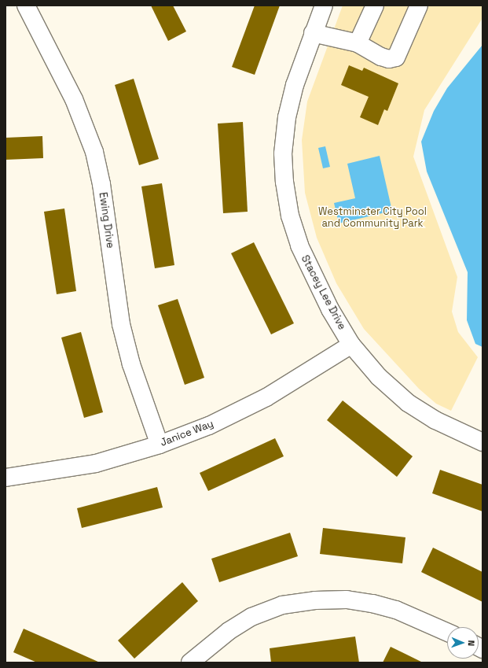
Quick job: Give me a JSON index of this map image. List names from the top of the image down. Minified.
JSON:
{"streets":{"street":["Ewing Drive","Stacey Lee Drive","Janice Way"]},"crossings":[["Ewing Drive","Janice Way"],["Stacey Lee Drive","Janice Way"]],"parks":["Westminster City Pool and Community Park"],"north":"right"}
